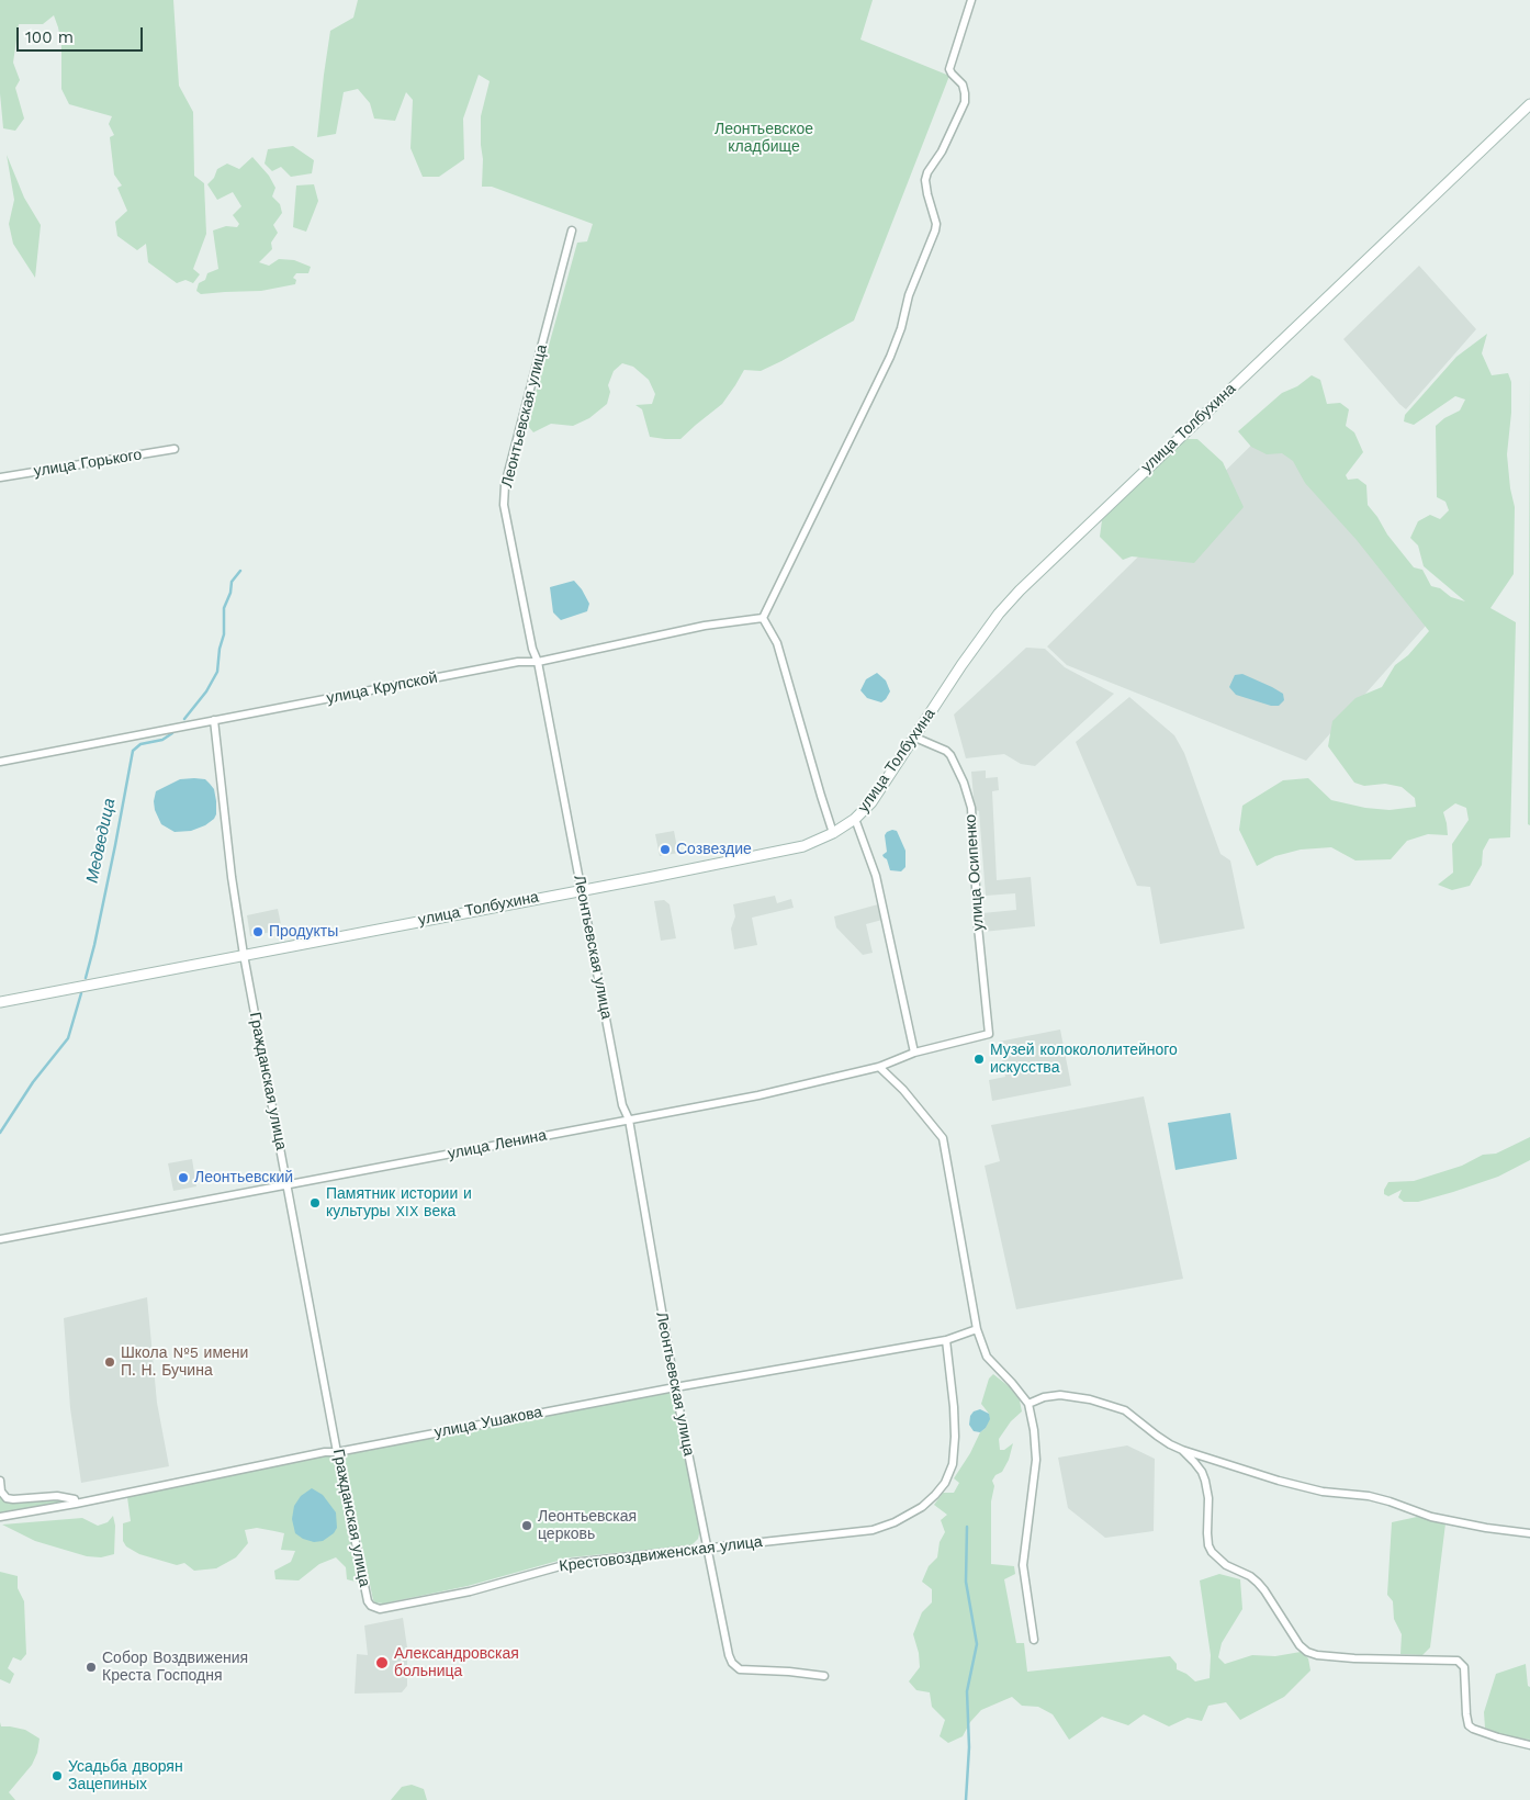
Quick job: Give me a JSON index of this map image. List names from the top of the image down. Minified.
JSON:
{"streets":{"main road":["улица Толбухина"],"street":["Леонтьевская улица","улица Горького","улица Крупской","улица Осипенко","Гражданская улица","улица Ленина","улица Ушакова","Крестовоздвиженская улица"]},"crossings":[["Леонтьевская улица","улица Толбухина"],["Леонтьевская улица","улица Крупской"],["Леонтьевская улица","улица Ленина"],["Леонтьевская улица","улица Ушакова"],["Леонтьевская улица","Крестовоздвиженская улица"],["улица Толбухина","улица Осипенко"],["улица Толбухина","Гражданская улица"],["улица Крупской","Гражданская улица"],["улица Осипенко","улица Ленина"],["Гражданская улица","улица Ленина"],["Гражданская улица","улица Ушакова"],["Гражданская улица","Крестовоздвиженская улица"],["улица Ушакова","Крестовоздвиженская улица"]],"water":["Медведица"],"parks":["Леонтьевское кладбище"],"places":["Созвездие","Продукты","Музей колокололитейного искусства","Леонтьевский","Памятник истории и культуры XIX века","Школа №5 имени П. Н. Бучина","Леонтьевская церковь","Александровская больница","Собор Воздвижения Креста Господня","Усадьба дворян Зацепиных"],"scale_bar":"100 m"}
